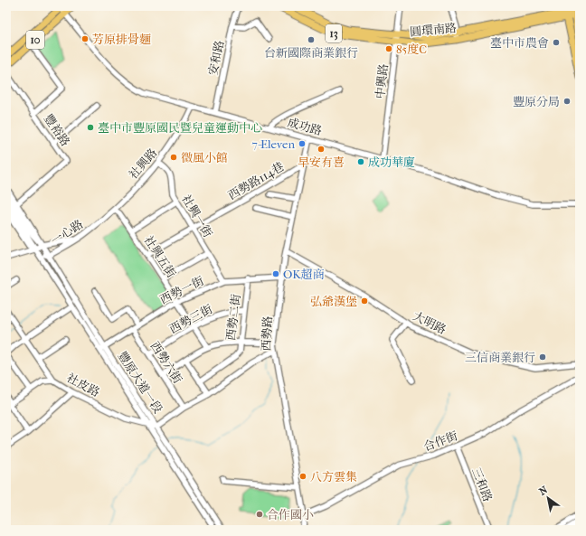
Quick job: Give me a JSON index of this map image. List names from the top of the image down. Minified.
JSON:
{"streets":{"main road":["圓環南路","13","10"],"street":["安和路","中興路","成功路","豐裕路","社興路","西勢路114巷","社興一街","一心路","社興五街","西勢一街","西勢二街","西勢三街","大明路","西勢路","西勢六街","豐原大道一段","社皮路","合作街","三和路"]},"crossings":[["圓環南路","中興路"],["10","成功路"],["安和路","成功路"],["中興路","成功路"],["成功路","社興路"],["成功路","西勢路"],["豐裕路","豐原大道一段"],["社興路","社興一街"],["社興路","一心路"],["社興路","社興五街"],["西勢路114巷","社興一街"],["西勢路114巷","社興五街"],["西勢路114巷","西勢路"],["社興一街","西勢一街"],["一心路","社興五街"],["一心路","豐原大道一段"],["社興五街","西勢一街"],["社興五街","西勢三街"],["西勢一街","西勢二街"],["西勢一街","西勢路"],["西勢一街","西勢六街"],["西勢一街","豐原大道一段"],["西勢二街","西勢三街"],["西勢三街","西勢六街"],["大明路","西勢路"],["西勢路","合作街"],["豐原大道一段","社皮路"],["合作街","三和路"]],"places":["芳原排骨麵","台新國際商業銀行","臺中市農會","85度C","豐原分局","臺中市豐原國民暨兒童運動中心","7-Eleven","早安有喜","微風小館","成功華廈","OK超商","弘爺漢堡","三信商業銀行","八方雲集","合作國小"],"north":"top left"}
